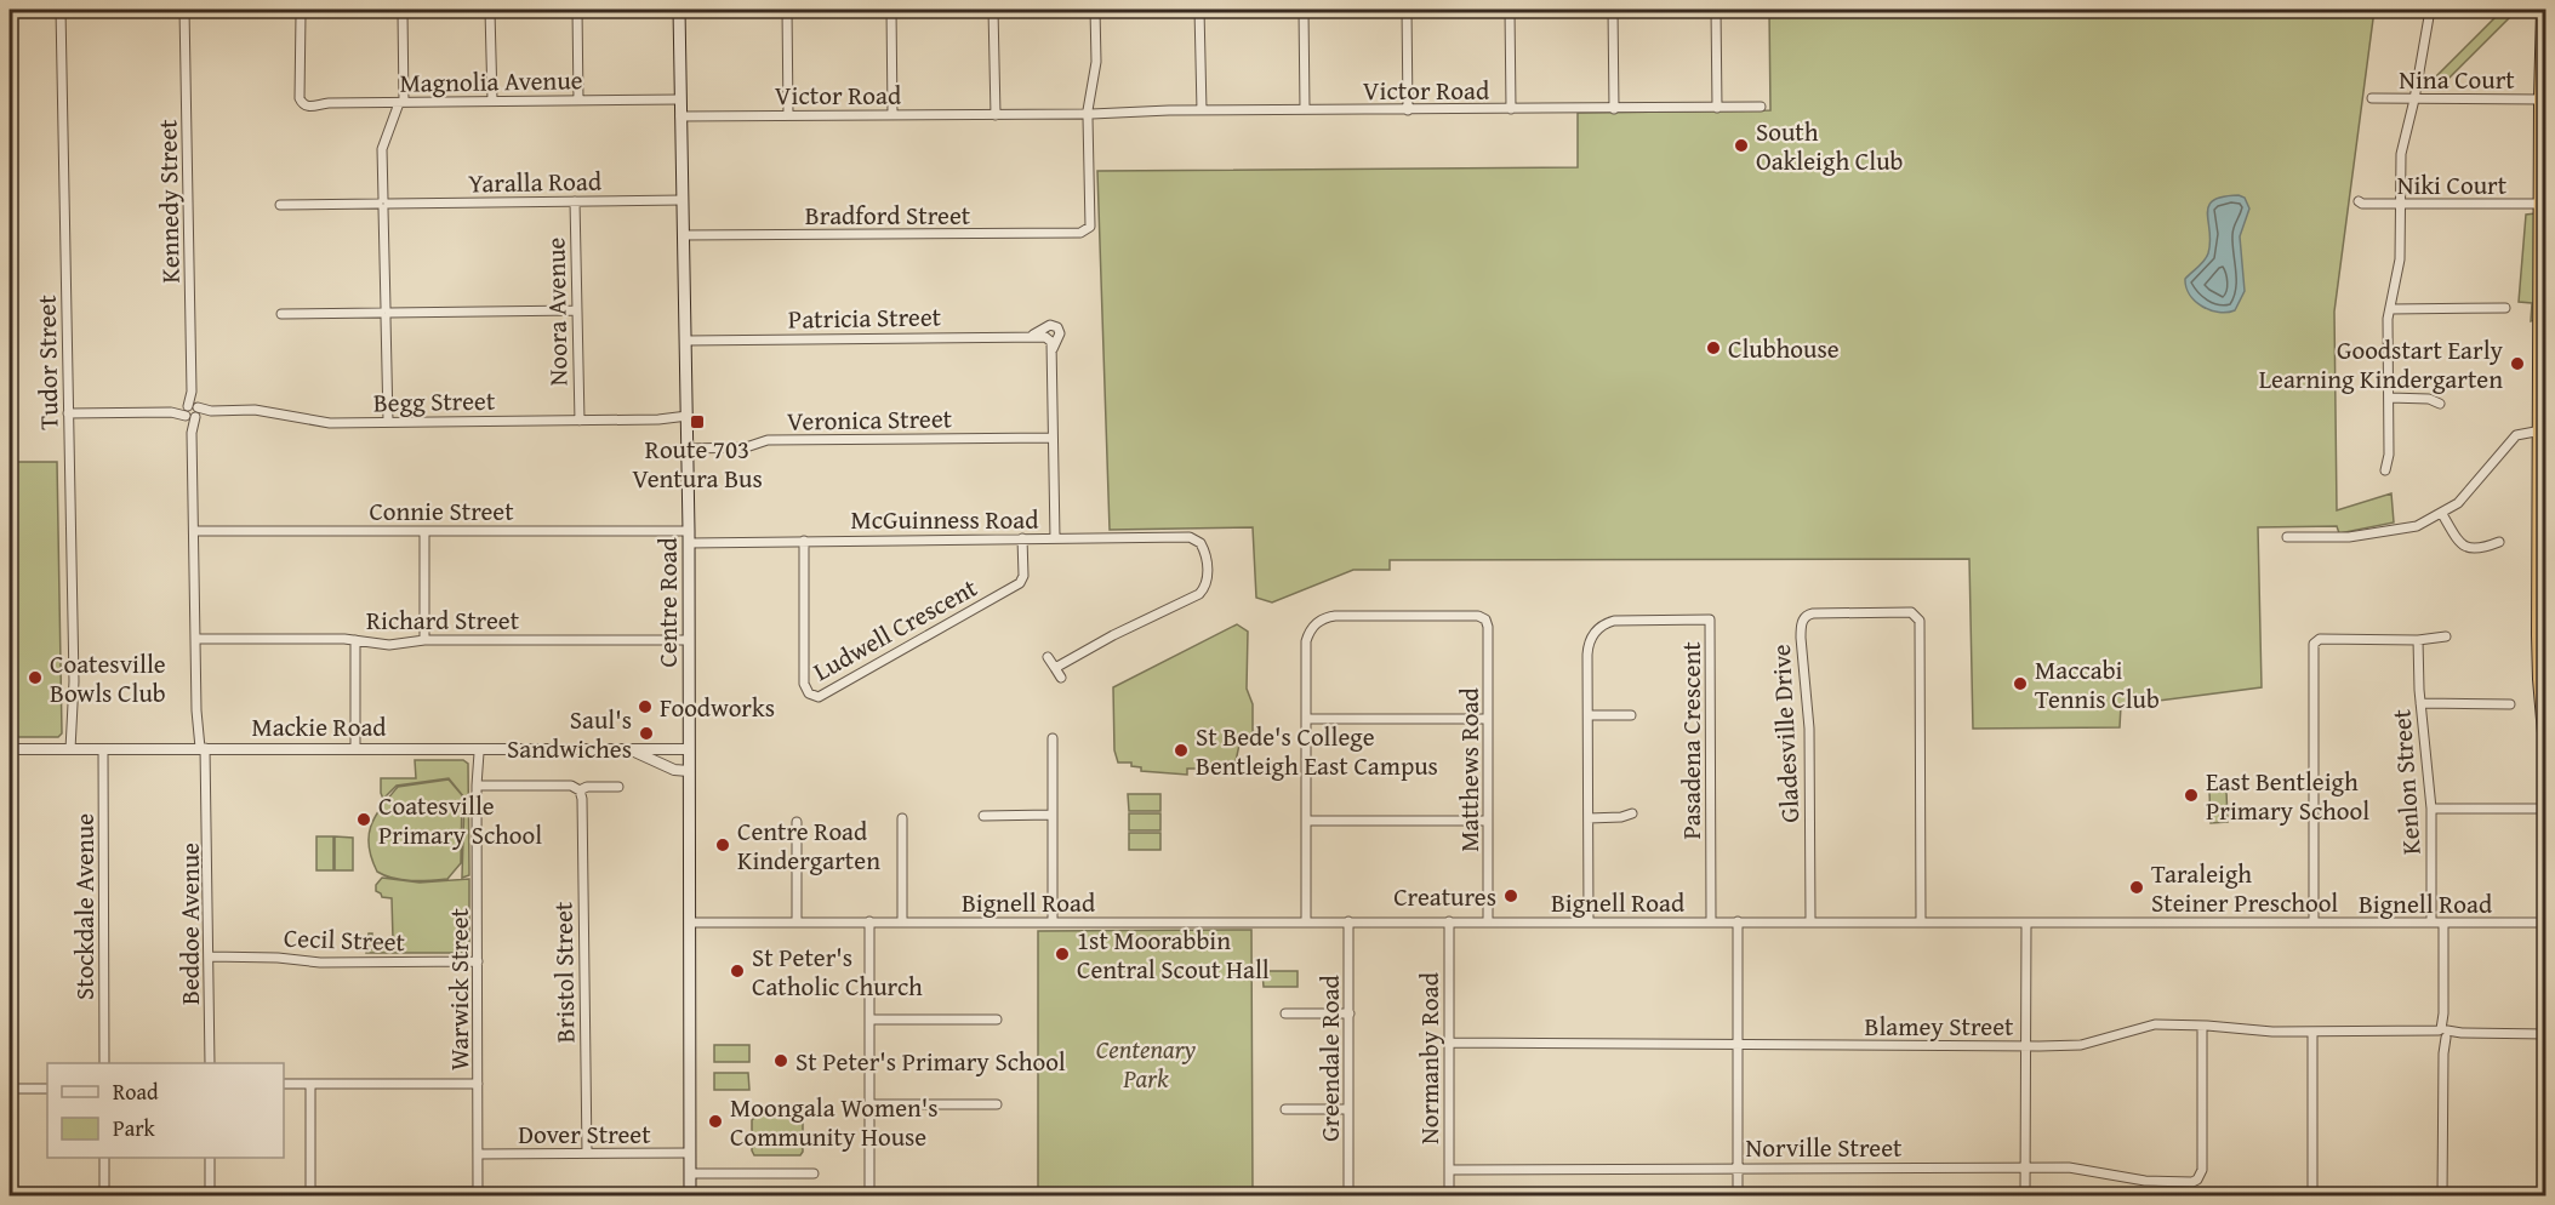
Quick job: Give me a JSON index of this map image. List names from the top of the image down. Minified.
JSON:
{"streets":{"main road":["Centre Road"],"street":["Nina Court","Magnolia Avenue","Victor Road","Yaralla Road","Niki Court","Kennedy Street","Bradford Street","Noora Avenue","Patricia Street","Tudor Street","Begg Street","Veronica Street","Connie Street","McGuinness Road","Richard Street","Ludwell Crescent","Mackie Road","Gladesville Drive","Pasadena Crescent","Matthews Road","Kenlon Street","Bignell Road","Stockdale Avenue","Beddoe Avenue","Cecil Street","Bristol Street","Warwick Street","Blamey Street","Greendale Road","Normanby Road","Dover Street","Norville Street"]},"crossings":[["Magnolia Avenue","Centre Road"],["Victor Road","Bradford Street"],["Victor Road","Centre Road"],["Yaralla Road","Noora Avenue"],["Yaralla Road","Centre Road"],["Kennedy Street","Begg Street"],["Kennedy Street","Connie Street"],["Kennedy Street","Richard Street"],["Kennedy Street","Mackie Road"],["Kennedy Street","Beddoe Avenue"],["Bradford Street","Centre Road"],["Noora Avenue","Begg Street"],["Patricia Street","Centre Road"],["Tudor Street","Begg Street"],["Tudor Street","Mackie Road"],["Begg Street","Centre Road"],["Veronica Street","Centre Road"],["Connie Street","McGuinness Road"],["Connie Street","Centre Road"],["McGuinness Road","Centre Road"],["McGuinness Road","Ludwell Crescent"],["Centre Road","Richard Street"],["Centre Road","Mackie Road"],["Centre Road","Bignell Road"],["Centre Road","Dover Street"],["Mackie Road","Stockdale Avenue"],["Mackie Road","Beddoe Avenue"],["Mackie Road","Warwick Street"],["Gladesville Drive","Bignell Road"],["Pasadena Crescent","Bignell Road"],["Matthews Road","Bignell Road"],["Kenlon Street","Bignell Road"],["Bignell Road","Greendale Road"],["Bignell Road","Normanby Road"],["Beddoe Avenue","Cecil Street"],["Cecil Street","Warwick Street"],["Bristol Street","Dover Street"],["Warwick Street","Dover Street"],["Blamey Street","Normanby Road"],["Blamey Street","Norville Street"],["Normanby Road","Norville Street"]],"parks":["Centenary Park"],"places":{"other":["South Oakleigh Club","Clubhouse","Goodstart Early Learning Kindergarten","Coatesville Bowls Club","Maccabi Tennis Club","Foodworks","Saul's Sandwiches","St Bede's College Bentleigh East Campus","East Bentleigh Primary School","Coatesville Primary School","Centre Road Kindergarten","Taraleigh Steiner Preschool","Creatures","1st Moorabbin Central Scout Hall","St Peter's Catholic Church","St Peter's Primary School","Moongala Women's Community House"],"transit":["Route 703 Ventura Bus"]},"legend":["Road","Park"]}
